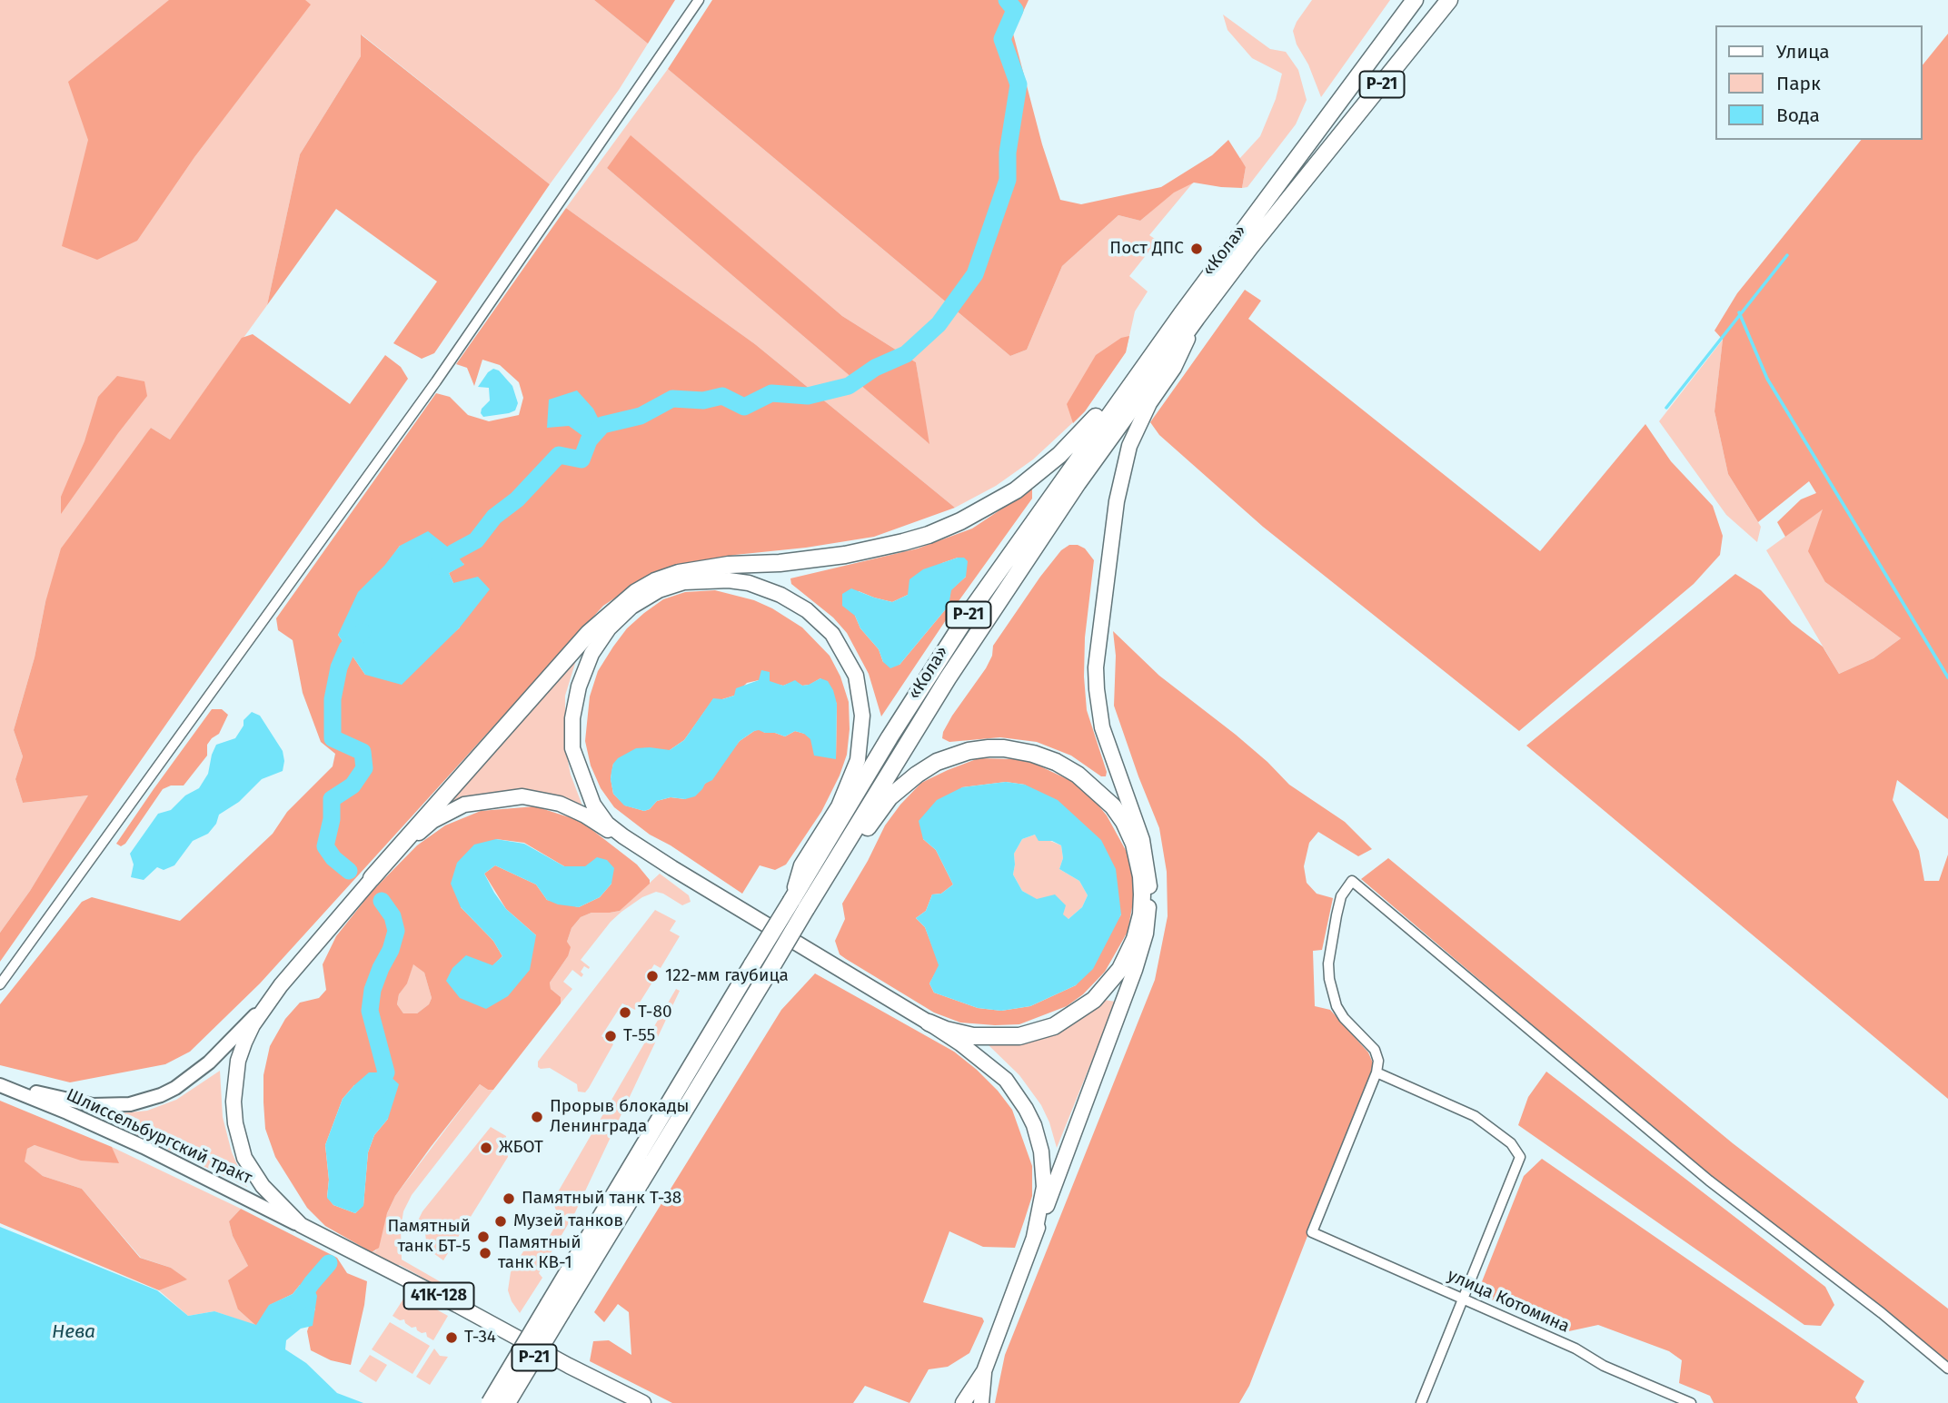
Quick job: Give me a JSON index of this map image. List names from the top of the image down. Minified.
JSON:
{"streets":{"highway":["Р-21","«Кола»"],"main road":["Шлиссельбургский тракт","41К-128"],"street":["улица Котомина"]},"crossings":[["Р-21","«Кола»"],["Шлиссельбургский тракт","41К-128"]],"water":["Нева"],"places":["Пост ДПС","122-мм гаубица","Т-80","Т-55","Прорыв блокады Ленинграда","ЖБОТ","Памятный танк Т-38","Музей танков","Памятный танк БТ-5","Памятный танк КВ-1","Т-34"],"legend":["Улица","Парк","Вода"]}
